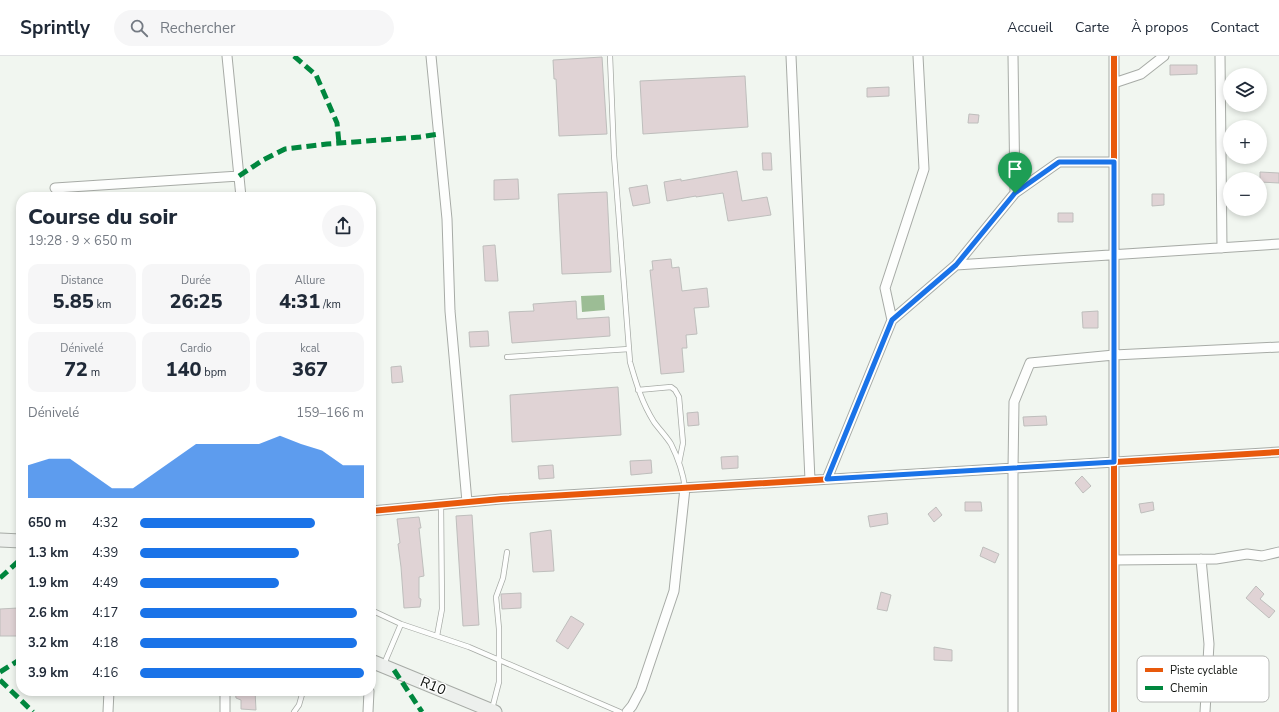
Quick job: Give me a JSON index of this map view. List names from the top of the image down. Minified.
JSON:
{"streets":{"main road":["R10"]},"legend":["Piste cyclable","Chemin"],"page":{"header":"Sprintly","search":"Rechercher","nav":["Accueil","Carte","À propos","Contact"],"map_buttons":["+","−"],"heading":["Course du soir","19:28 · 9 × 650 m"],"stats":[["Distance","5.85 km"],["Durée","26:25"],["Allure","4:31 /km"],["Dénivelé","72 m"],["Cardio","140 bpm"],["kcal","367"]],"chart":["Dénivelé","159–166 m"],"list":[{"name":"650 m","note":"4:32"},{"name":"1.3 km","note":"4:39"},{"name":"1.9 km","note":"4:49"},{"name":"2.6 km","note":"4:17"},{"name":"3.2 km","note":"4:18"},{"name":"3.9 km","note":"4:16"}]}}
